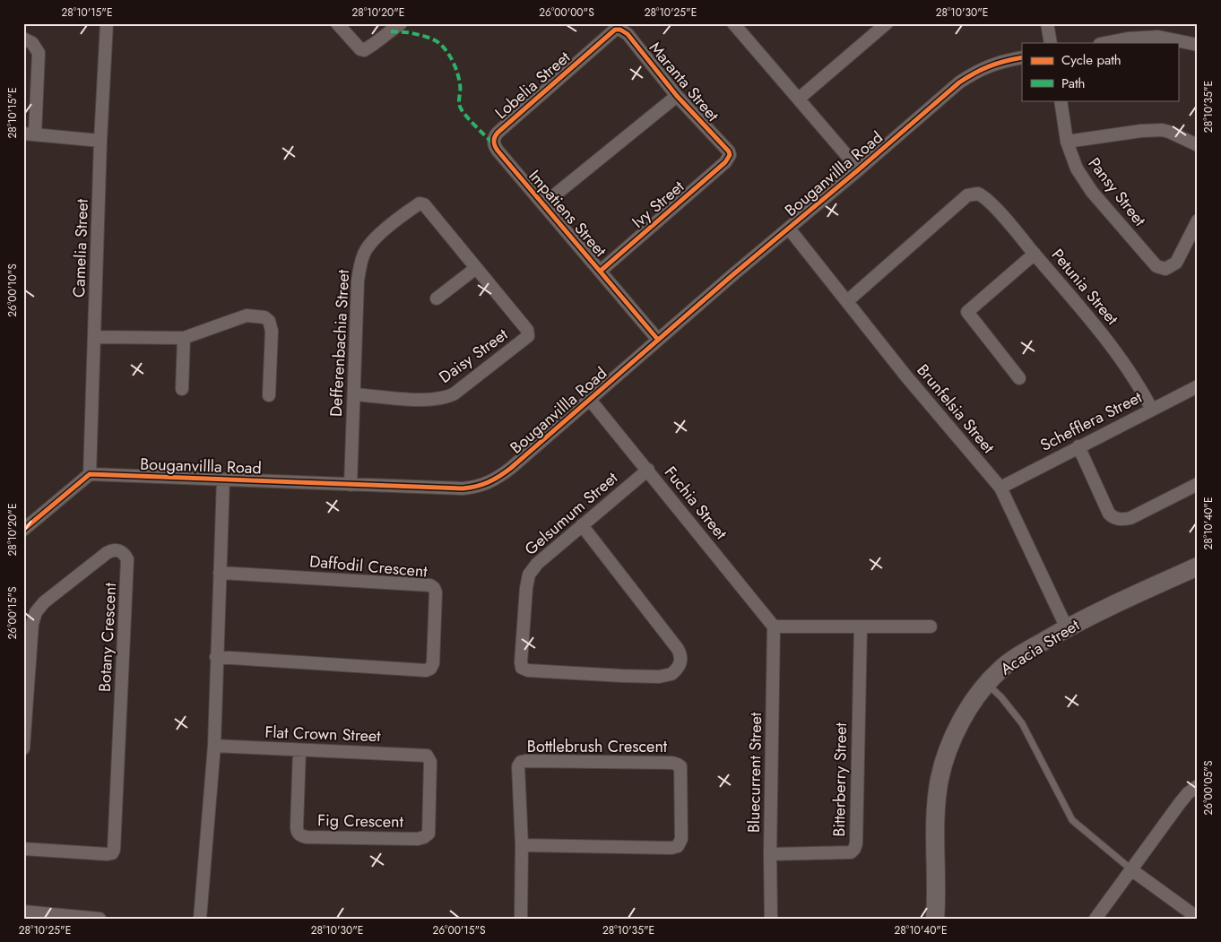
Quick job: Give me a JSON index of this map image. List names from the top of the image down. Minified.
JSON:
{"streets":{"street":["Maranta Street","Lobelia Street","Bouganvillla Road","Pansy Street","Ivy Street","Impatiens Street","Camelia Street","Petunia Street","Defferenbachia Street","Daisy Street","Brunfelsia Street","Schefflera Street","Fuchia Street","Gelsumum Street","Daffodil Crescent","Botany Crescent","Acacia Street","Flat Crown Street","Bottlebrush Crescent","Bluecurrent Street","Bitterberry Street","Fig Crescent"]},"crossings":[["Maranta Street","Lobelia Street"],["Maranta Street","Ivy Street"],["Lobelia Street","Impatiens Street"],["Bouganvillla Road","Impatiens Street"],["Bouganvillla Road","Camelia Street"],["Bouganvillla Road","Defferenbachia Street"],["Bouganvillla Road","Brunfelsia Street"],["Bouganvillla Road","Fuchia Street"],["Ivy Street","Impatiens Street"],["Petunia Street","Brunfelsia Street"],["Petunia Street","Schefflera Street"],["Defferenbachia Street","Daisy Street"],["Brunfelsia Street","Schefflera Street"],["Brunfelsia Street","Acacia Street"],["Fuchia Street","Gelsumum Street"],["Fuchia Street","Bluecurrent Street"],["Flat Crown Street","Fig Crescent"],["Bluecurrent Street","Bitterberry Street"]],"legend":["Cycle path","Path"],"coordinates":["28°10'15\"E","28°10'20\"E","26°00'00\"S","28°10'25\"E","28°10'30\"E","28°10'35\"E","26°00'10\"S","28°10'40\"E","26°00'15\"S","26°00'05\"S"]}
